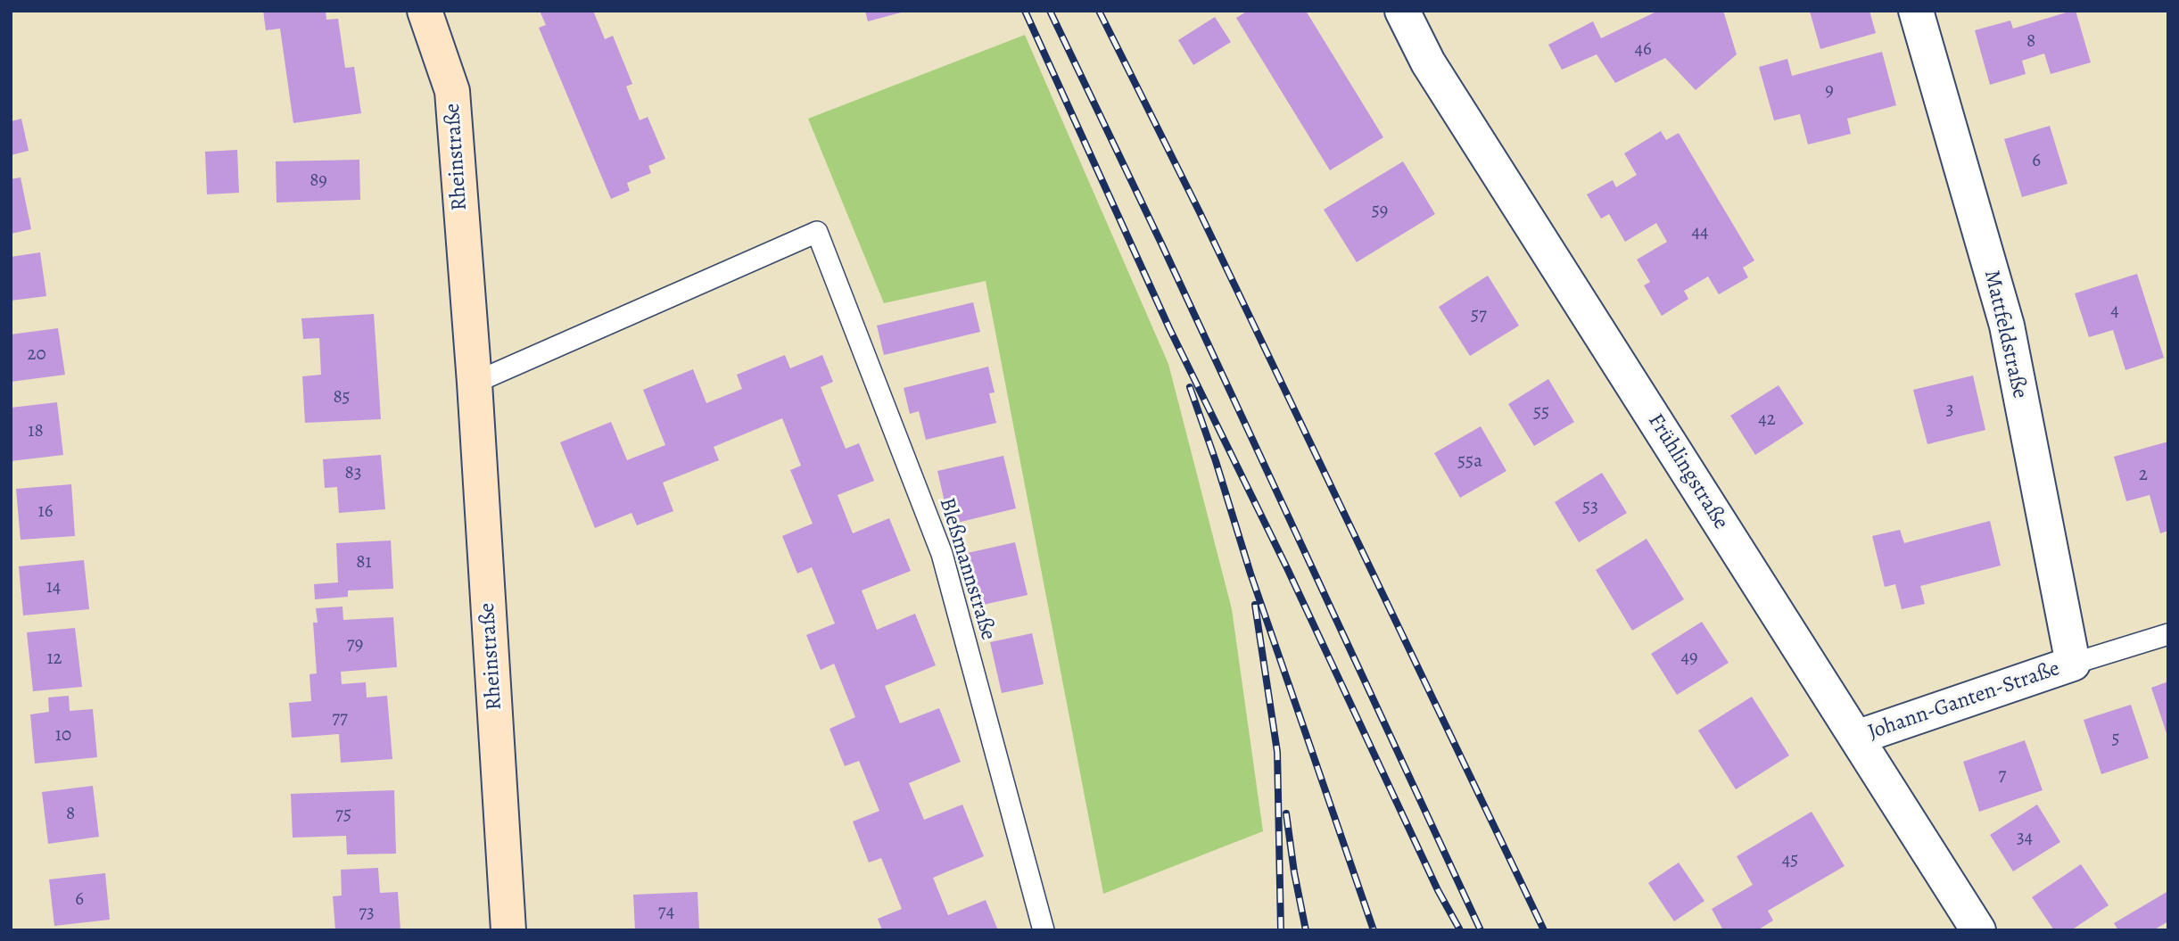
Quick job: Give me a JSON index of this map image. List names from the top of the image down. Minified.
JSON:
{"streets":{"main road":["Rheinstraße"],"street":["Mattfeldstraße","Frühlingstraße","Johann-Ganten-Straße"],"lane":["Bleßmannstraße"]},"crossings":[["Rheinstraße","Bleßmannstraße"],["Mattfeldstraße","Johann-Ganten-Straße"],["Frühlingstraße","Johann-Ganten-Straße"]],"house_numbers":["8","46","9","6","89","59","44","4","57","20","85","3","55","42","18","55a","83","2","53","16","81","14","79","49","12","77","10","5","7","8","75","34","45","6","74","73"]}
